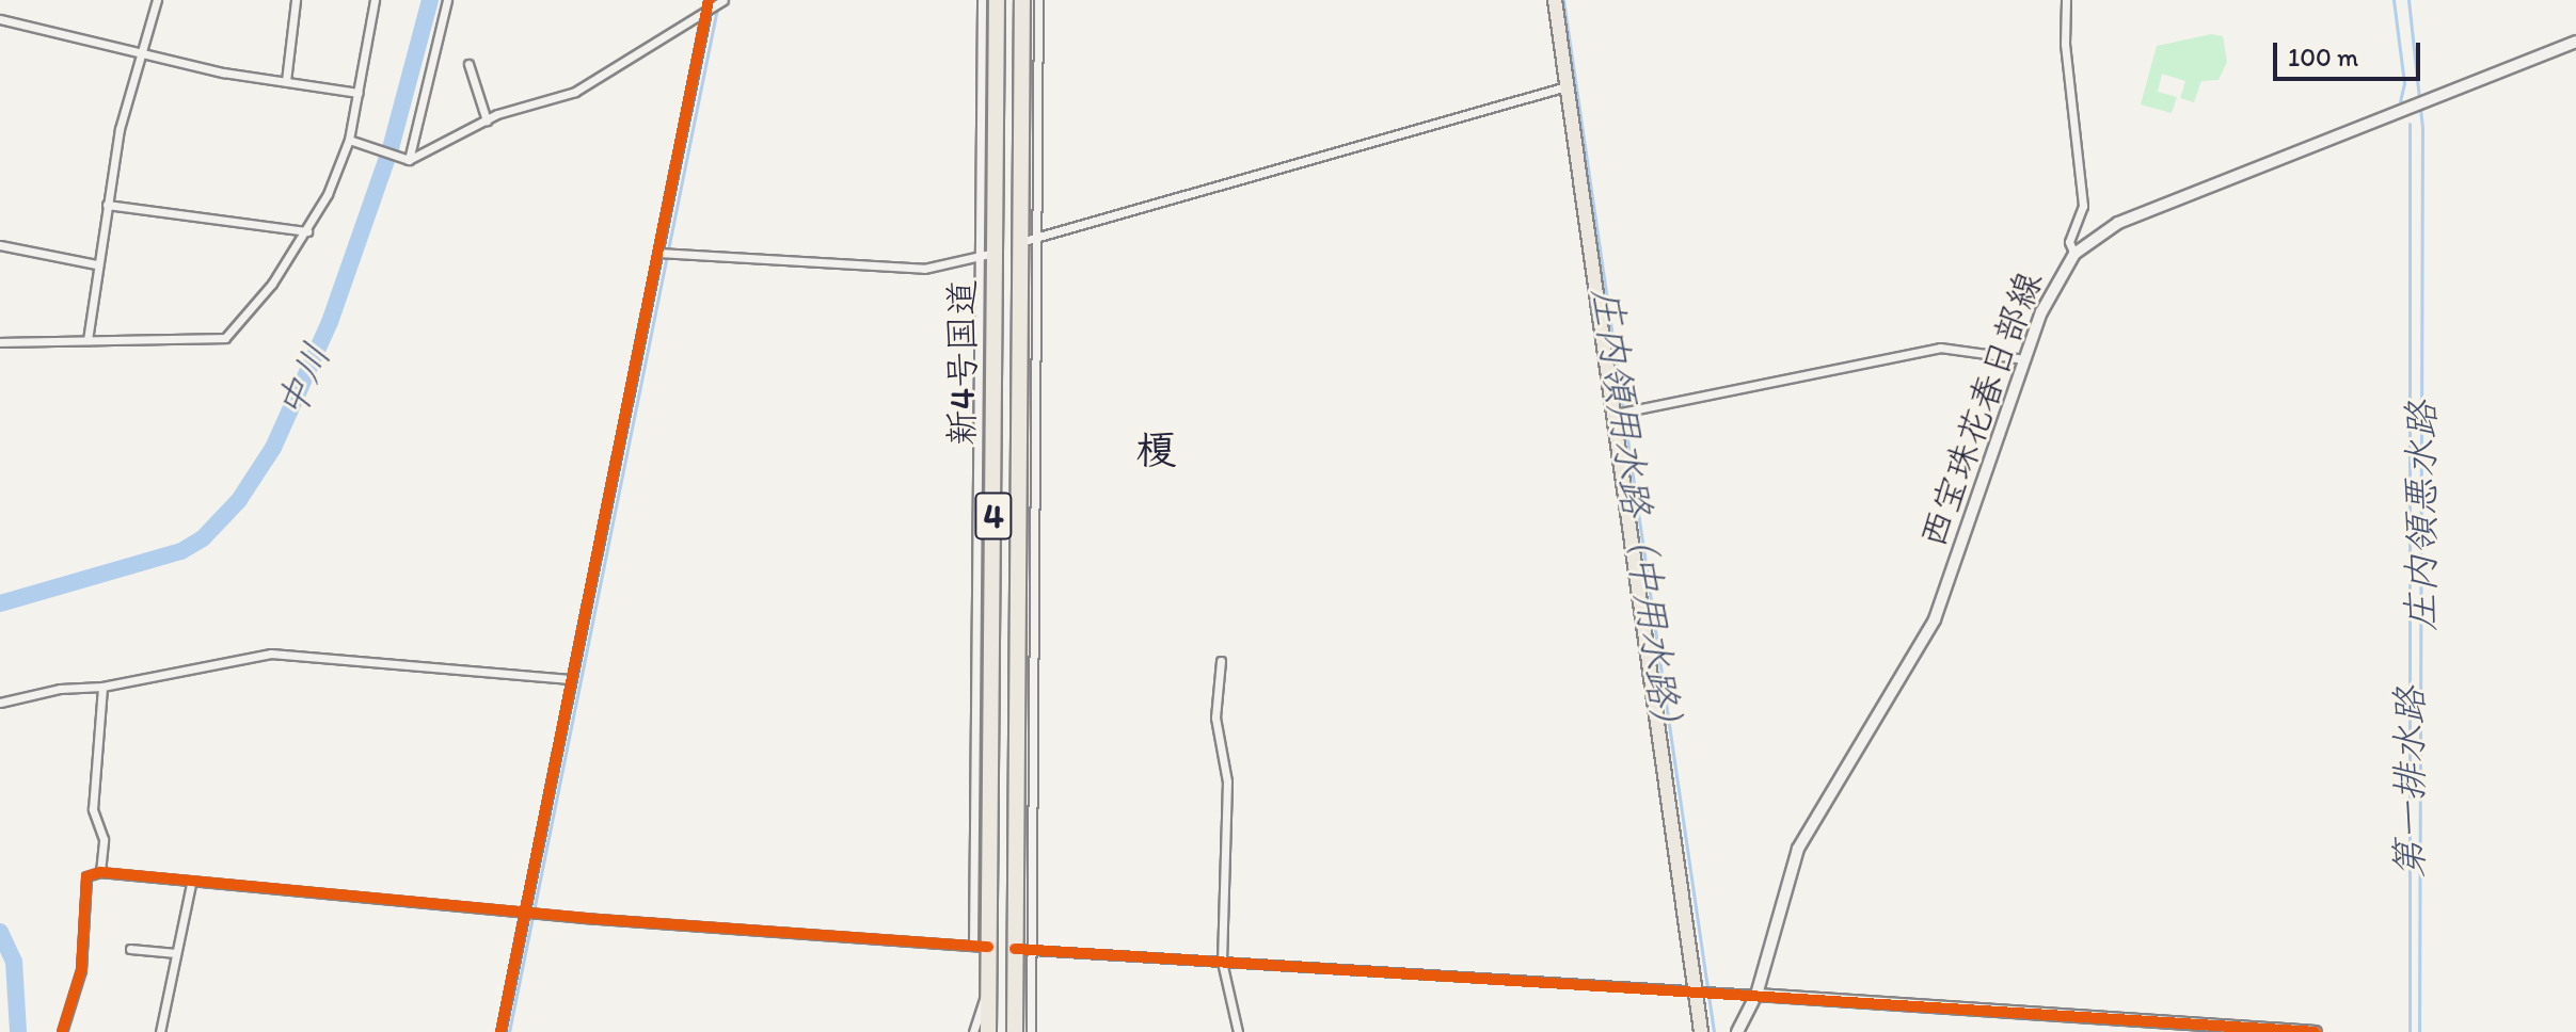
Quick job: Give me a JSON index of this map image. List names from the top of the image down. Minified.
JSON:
{"streets":{"highway":["新4号国道","4"],"main road":["西宝珠花春日部線"]},"districts":["榎"],"water":["中川","庄内領用水路（中用水路）","庄内領悪水路","第一排水路"],"scale_bar":"100 m"}
